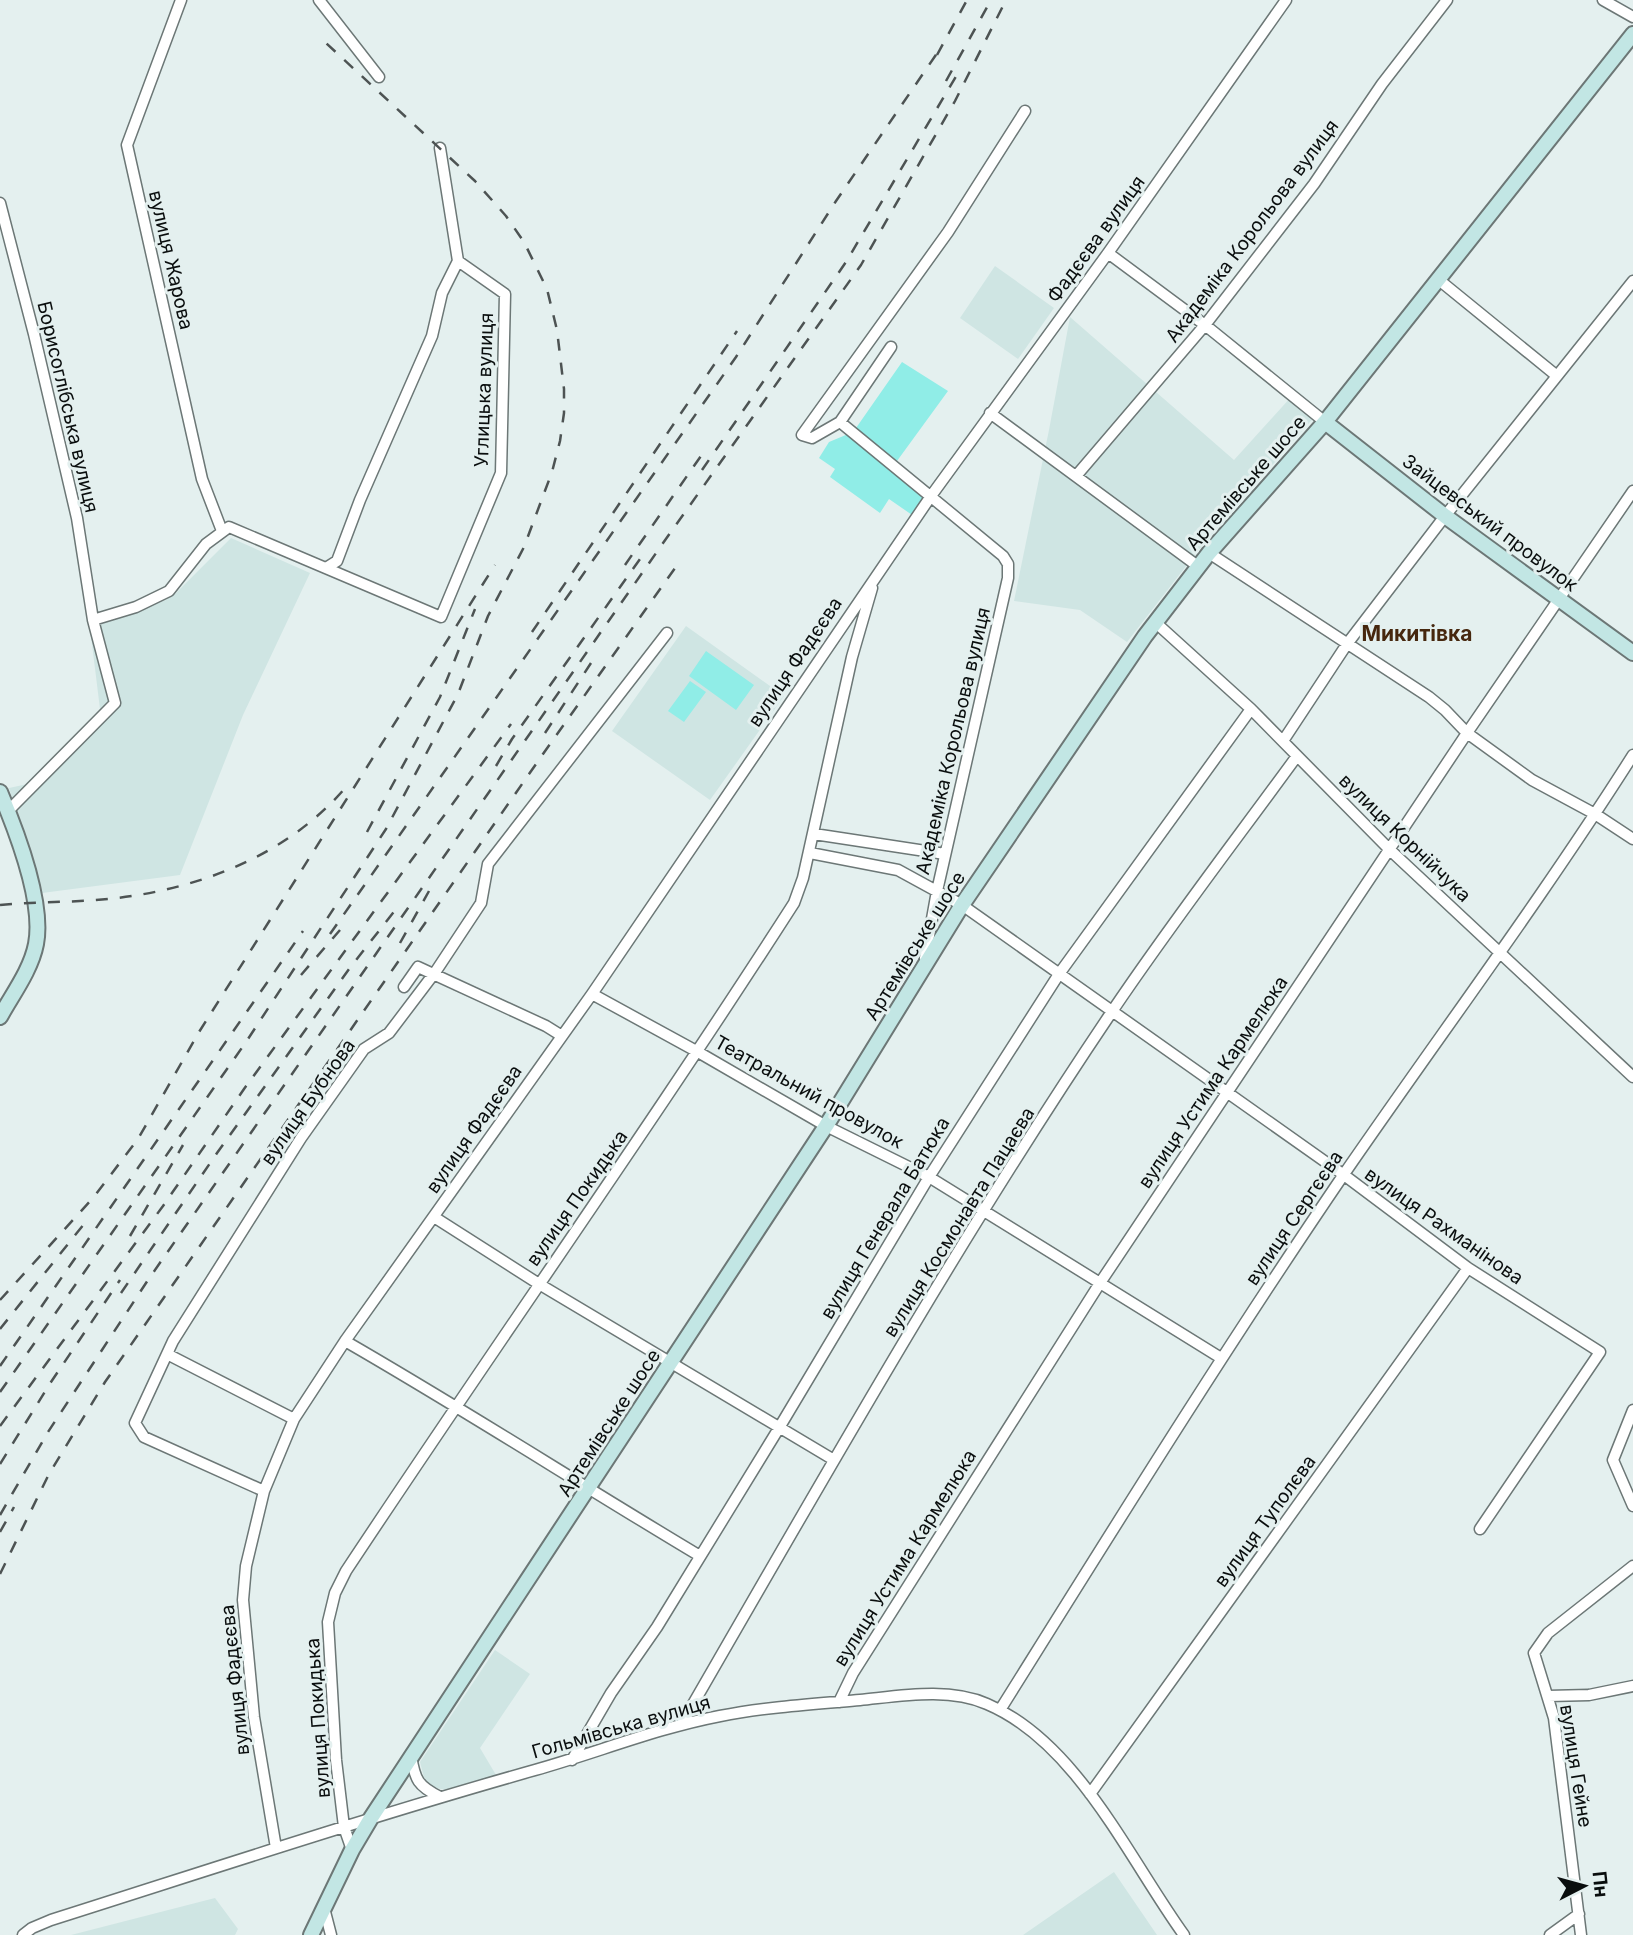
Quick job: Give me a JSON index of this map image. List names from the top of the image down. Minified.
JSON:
{"streets":{"main road":["Артемівське шосе","Зайцевський провулок"],"street":["Академіка Корольова вулиця","Фадєєва вулиця","вулиця Жарова","Углицька вулиця","Борисоглібська вулиця","вулиця Фадєєва","вулиця Корнійчука","вулиця Устима Кармелюка","Театральний провулок","вулиця Бубнова","вулиця Покидька","вулиця Генерала Батюка","вулиця Сергєєва","вулиця Космонавта Пацаєва","вулиця Рахманінова","вулиця Туполєва","Гольмівська вулиця","вулиця Гейне"]},"crossings":[["Академіка Корольова вулиця","Фадєєва вулиця"],["Академіка Корольова вулиця","Артемівське шосе"],["Академіка Корольова вулиця","вулиця Фадєєва"],["Академіка Корольова вулиця","вулиця Рахманінова"],["Фадєєва вулиця","вулиця Фадєєва"],["вулиця Жарова","Углицька вулиця"],["Артемівське шосе","Зайцевський провулок"],["Артемівське шосе","вулиця Корнійчука"],["Артемівське шосе","Театральний провулок"],["Артемівське шосе","вулиця Покидька"],["Артемівське шосе","вулиця Рахманінова"],["Артемівське шосе","Гольмівська вулиця"],["Зайцевський провулок","вулиця Устима Кармелюка"],["вулиця Фадєєва","Театральний провулок"],["вулиця Фадєєва","вулиця Бубнова"],["вулиця Фадєєва","вулиця Покидька"],["вулиця Фадєєва","Гольмівська вулиця"],["вулиця Корнійчука","вулиця Устима Кармелюка"],["вулиця Корнійчука","вулиця Генерала Батюка"],["вулиця Корнійчука","вулиця Сергєєва"],["вулиця Корнійчука","вулиця Космонавта Пацаєва"],["вулиця Устима Кармелюка","Театральний провулок"],["вулиця Устима Кармелюка","вулиця Рахманінова"],["вулиця Устима Кармелюка","Гольмівська вулиця"],["Театральний провулок","вулиця Покидька"],["Театральний провулок","вулиця Генерала Батюка"],["Театральний провулок","вулиця Сергєєва"],["Театральний провулок","вулиця Космонавта Пацаєва"],["вулиця Покидька","вулиця Рахманінова"],["вулиця Покидька","Гольмівська вулиця"],["вулиця Генерала Батюка","вулиця Рахманінова"],["вулиця Генерала Батюка","Гольмівська вулиця"],["вулиця Сергєєва","вулиця Рахманінова"],["вулиця Сергєєва","Гольмівська вулиця"],["вулиця Космонавта Пацаєва","вулиця Рахманінова"],["вулиця Космонавта Пацаєва","Гольмівська вулиця"],["вулиця Рахманінова","вулиця Туполєва"],["вулиця Туполєва","Гольмівська вулиця"]],"districts":["Микитівка"],"north":"right"}
